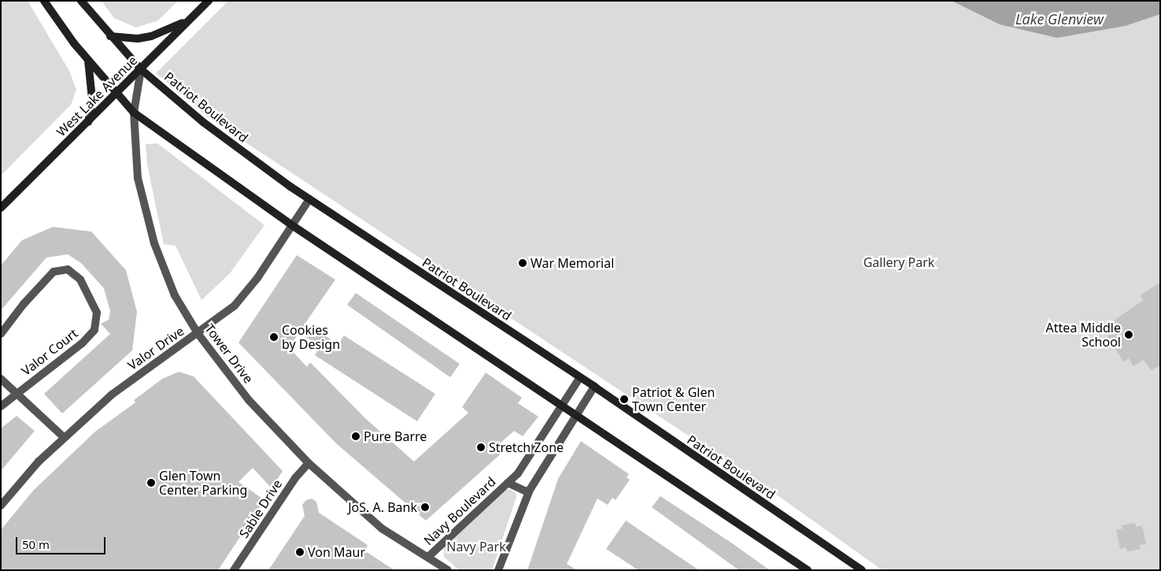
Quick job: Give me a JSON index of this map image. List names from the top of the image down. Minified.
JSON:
{"streets":{"main road":["West Lake Avenue","Patriot Boulevard"],"street":["Valor Drive","Valor Court","Tower Drive","Sable Drive","Navy Boulevard"]},"crossings":[["West Lake Avenue","Patriot Boulevard"],["West Lake Avenue","Tower Drive"],["Patriot Boulevard","Valor Drive"],["Patriot Boulevard","Tower Drive"],["Patriot Boulevard","Navy Boulevard"],["Valor Drive","Valor Court"],["Valor Drive","Tower Drive"],["Tower Drive","Sable Drive"],["Tower Drive","Navy Boulevard"]],"water":["Lake Glenview"],"parks":["Gallery Park","Navy Park"],"places":["War Memorial","Attea Middle School","Cookies by Design","Patriot & Glen Town Center","Pure Barre","Stretch Zone","Glen Town Center Parking","JoS. A. Bank","Von Maur"],"scale_bar":"50 m"}
